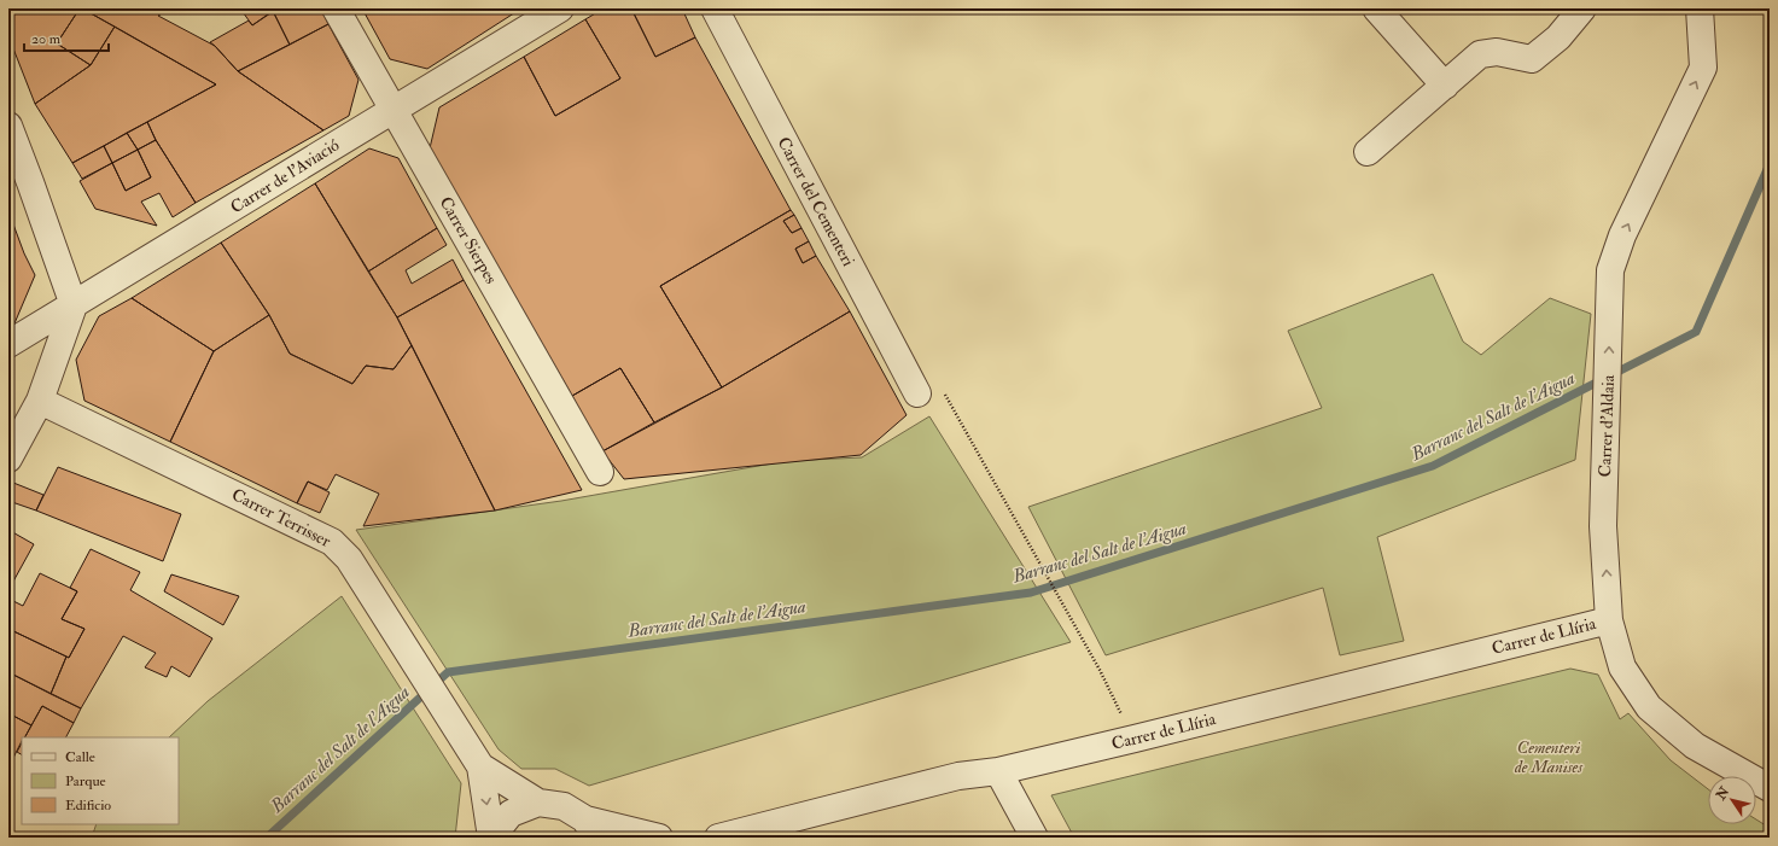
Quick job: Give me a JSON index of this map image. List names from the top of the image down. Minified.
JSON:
{"streets":{"street":["Carrer de l’Aviació","Carrer del Cementeri","Carrer Sierpes","Carrer d’Aldaia","Carrer Terrisser","Carrer de Llíria"]},"crossings":[["Carrer de l’Aviació","Carrer Sierpes"],["Carrer d’Aldaia","Carrer de Llíria"]],"one_way":["Carrer d’Aldaia"],"water":["Barranc del Salt de l'Aigua"],"parks":["Cementeri de Manises"],"legend":["Calle","Parque","Edificio"],"scale_bar":"20 m","north":"top left"}
